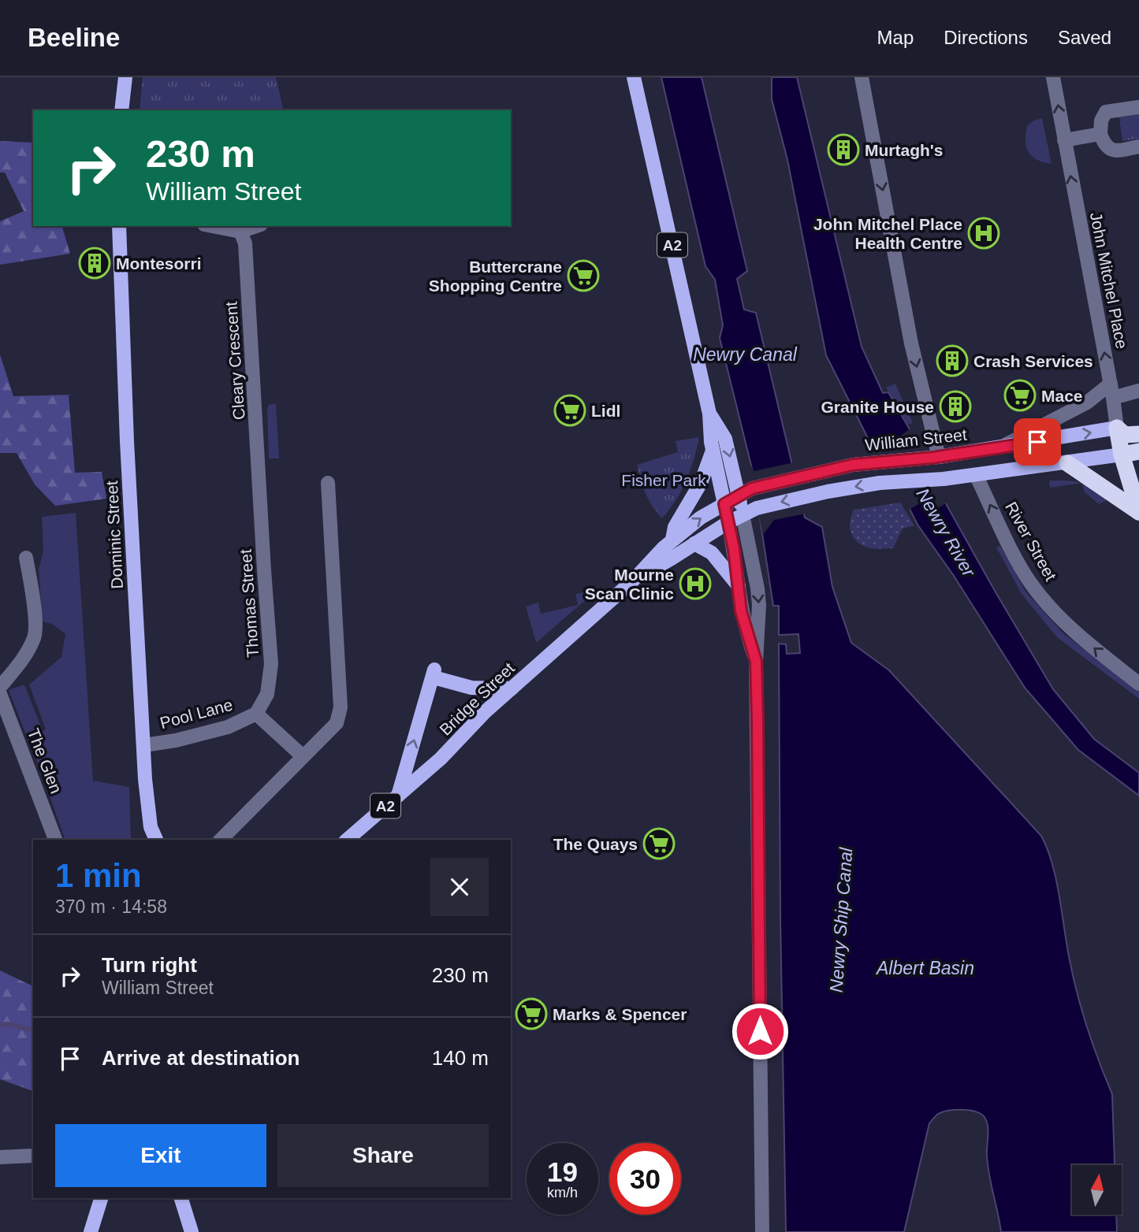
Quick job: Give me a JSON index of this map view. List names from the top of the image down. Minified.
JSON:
{"streets":{"main road":["A2","William Street","Dominic Street","Bridge Street"],"street":["John Mitchel Place","Cleary Crescent","River Street","Thomas Street","Pool Lane","The Glen"]},"crossings":[["A2","William Street"],["A2","River Street"],["A2","Bridge Street"],["John Mitchel Place","William Street"],["Cleary Crescent","Thomas Street"],["William Street","Bridge Street"],["Dominic Street","Pool Lane"],["Thomas Street","Pool Lane"]],"one_way":["John Mitchel Place","River Street"],"water":["Newry Canal","Newry River","Newry Ship Canal","Albert Basin"],"parks":["Fisher Park"],"places":{"building":["Murtagh's","Montesorri","Crash Services","Granite House"],"hospital":["John Mitchel Place Health Centre","Mourne Scan Clinic"],"supermarket":["Buttercrane Shopping Centre","Mace","Lidl","The Quays","Marks & Spencer"]},"north":"top","page":{"header":"Beeline","nav":["Map","Directions","Saved"],"turn":["230 m","William Street"],"heading":["1 min","370 m · 14:58"],"list":[{"name":"Turn right","note":"William Street","value":"230 m"},{"name":"Arrive at destination","value":"140 m"}],"buttons":["Exit","Share"],"speed":"19 km/h","limit":"30"}}
